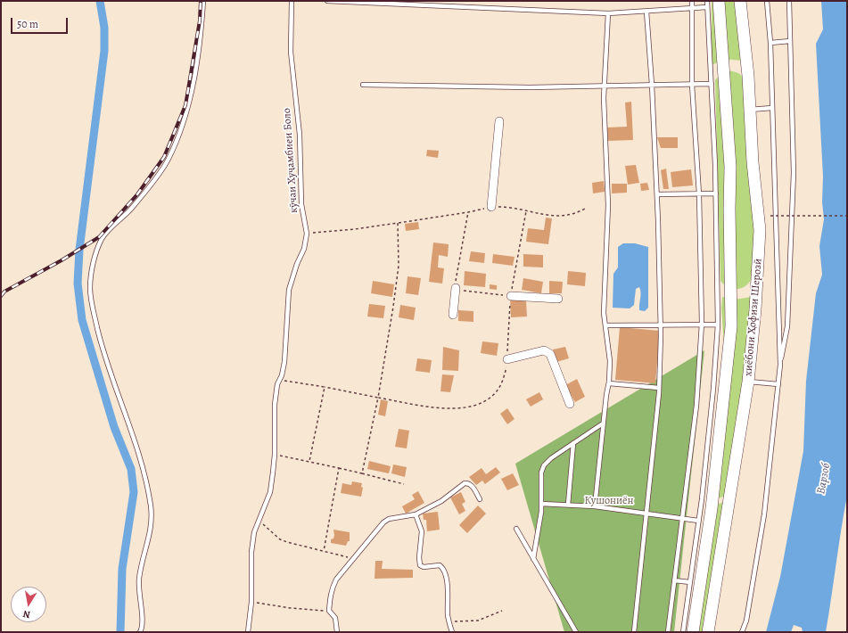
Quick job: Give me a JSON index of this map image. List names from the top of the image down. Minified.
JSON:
{"streets":{"main road":["хиёбони Ҳофизи Шерозӣ"],"lane":["кӯчаи Хуҷамбиеи Боло"]},"water":["Варзоб"],"parks":["Кушониён"],"scale_bar":"50 m","north":"bottom"}
